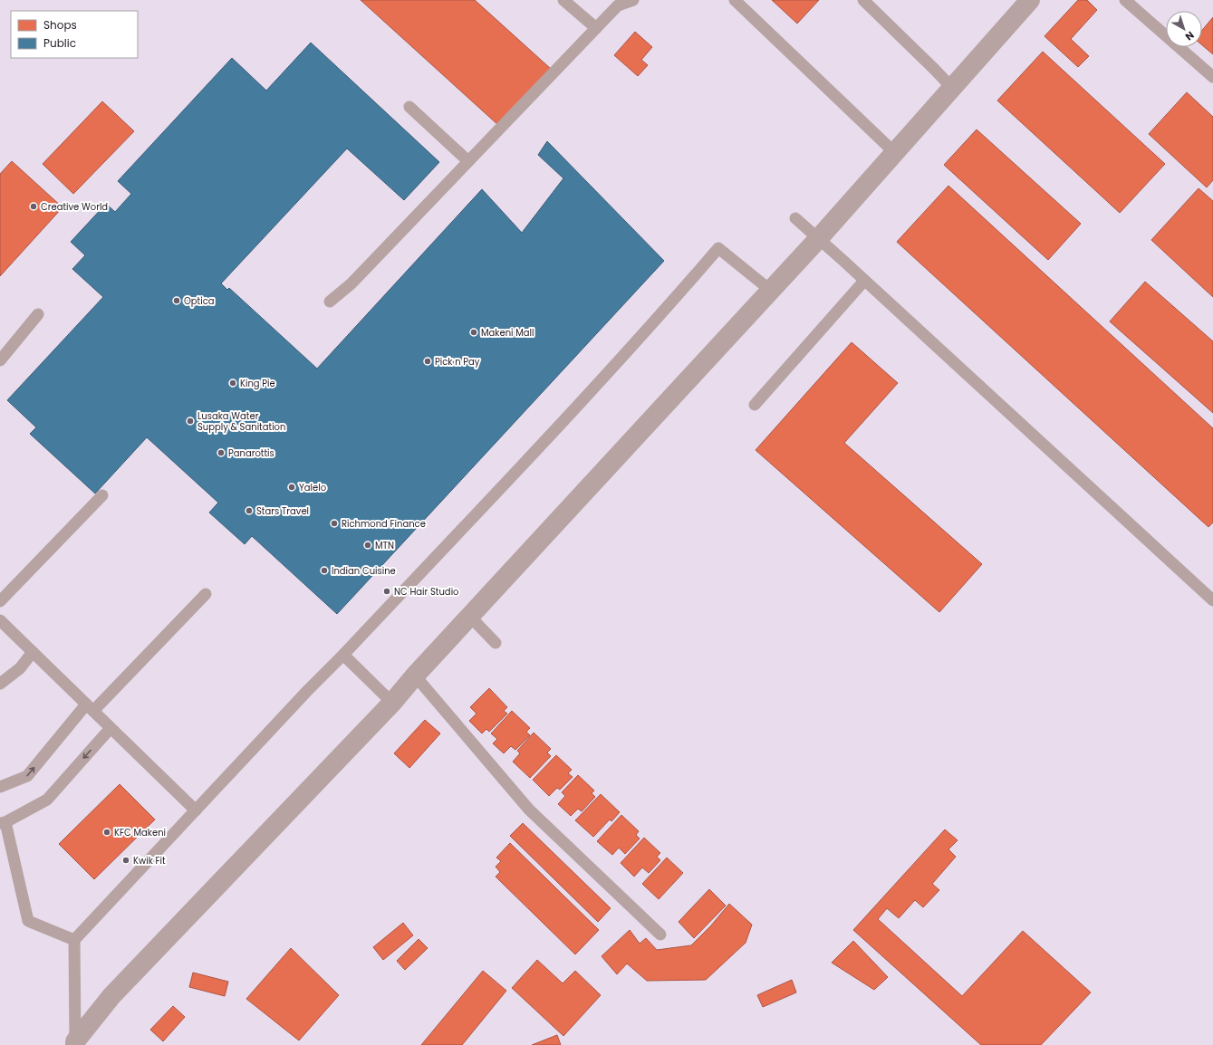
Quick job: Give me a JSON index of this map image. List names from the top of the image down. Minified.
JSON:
{"places":["Creative World","Optica","Makeni Mall","Pick n Pay","King Pie","Lusaka Water Supply & Sanitation","Panarottis","Yalelo","Stars Travel","Richmond Finance","MTN","Indian Cuisine","NC Hair Studio","KFC Makeni","Kwik Fit"],"legend":["Shops","Public"],"north":"bottom right"}
